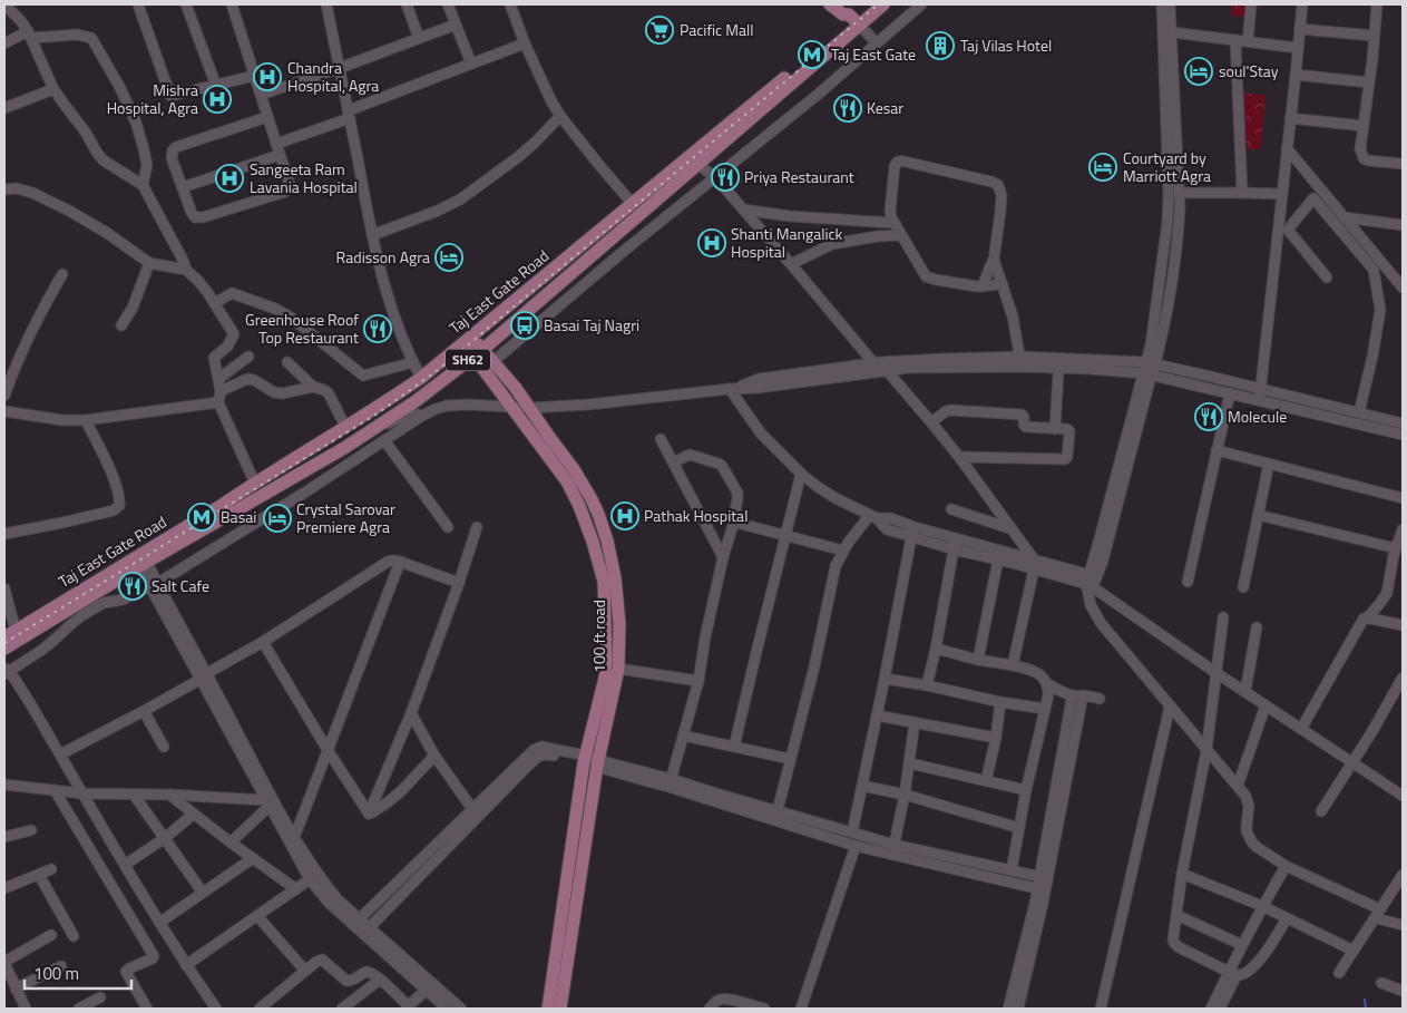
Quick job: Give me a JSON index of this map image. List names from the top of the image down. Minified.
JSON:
{"streets":{"main road":["Taj East Gate Road","SH62","100 ft road"]},"crossings":[["Taj East Gate Road","SH62"],["Taj East Gate Road","100 ft road"],["SH62","100 ft road"]],"places":{"supermarket":["Pacific Mall"],"building":["Taj Vilas Hotel"],"metro station":["Taj East Gate","Basai"],"hotel":["soul'Stay","Courtyard by Marriott Agra","Radisson Agra","Crystal Sarovar Premiere Agra"],"hospital":["Chandra Hospital, Agra","Mishra Hospital, Agra","Sangeeta Ram Lavania Hospital","Shanti Mangalick Hospital","Pathak Hospital"],"restaurant":["Kesar","Priya Restaurant","Greenhouse Roof Top Restaurant","Molecule","Salt Cafe"],"bus stop":["Basai Taj Nagri"]},"scale_bar":"100 m"}
